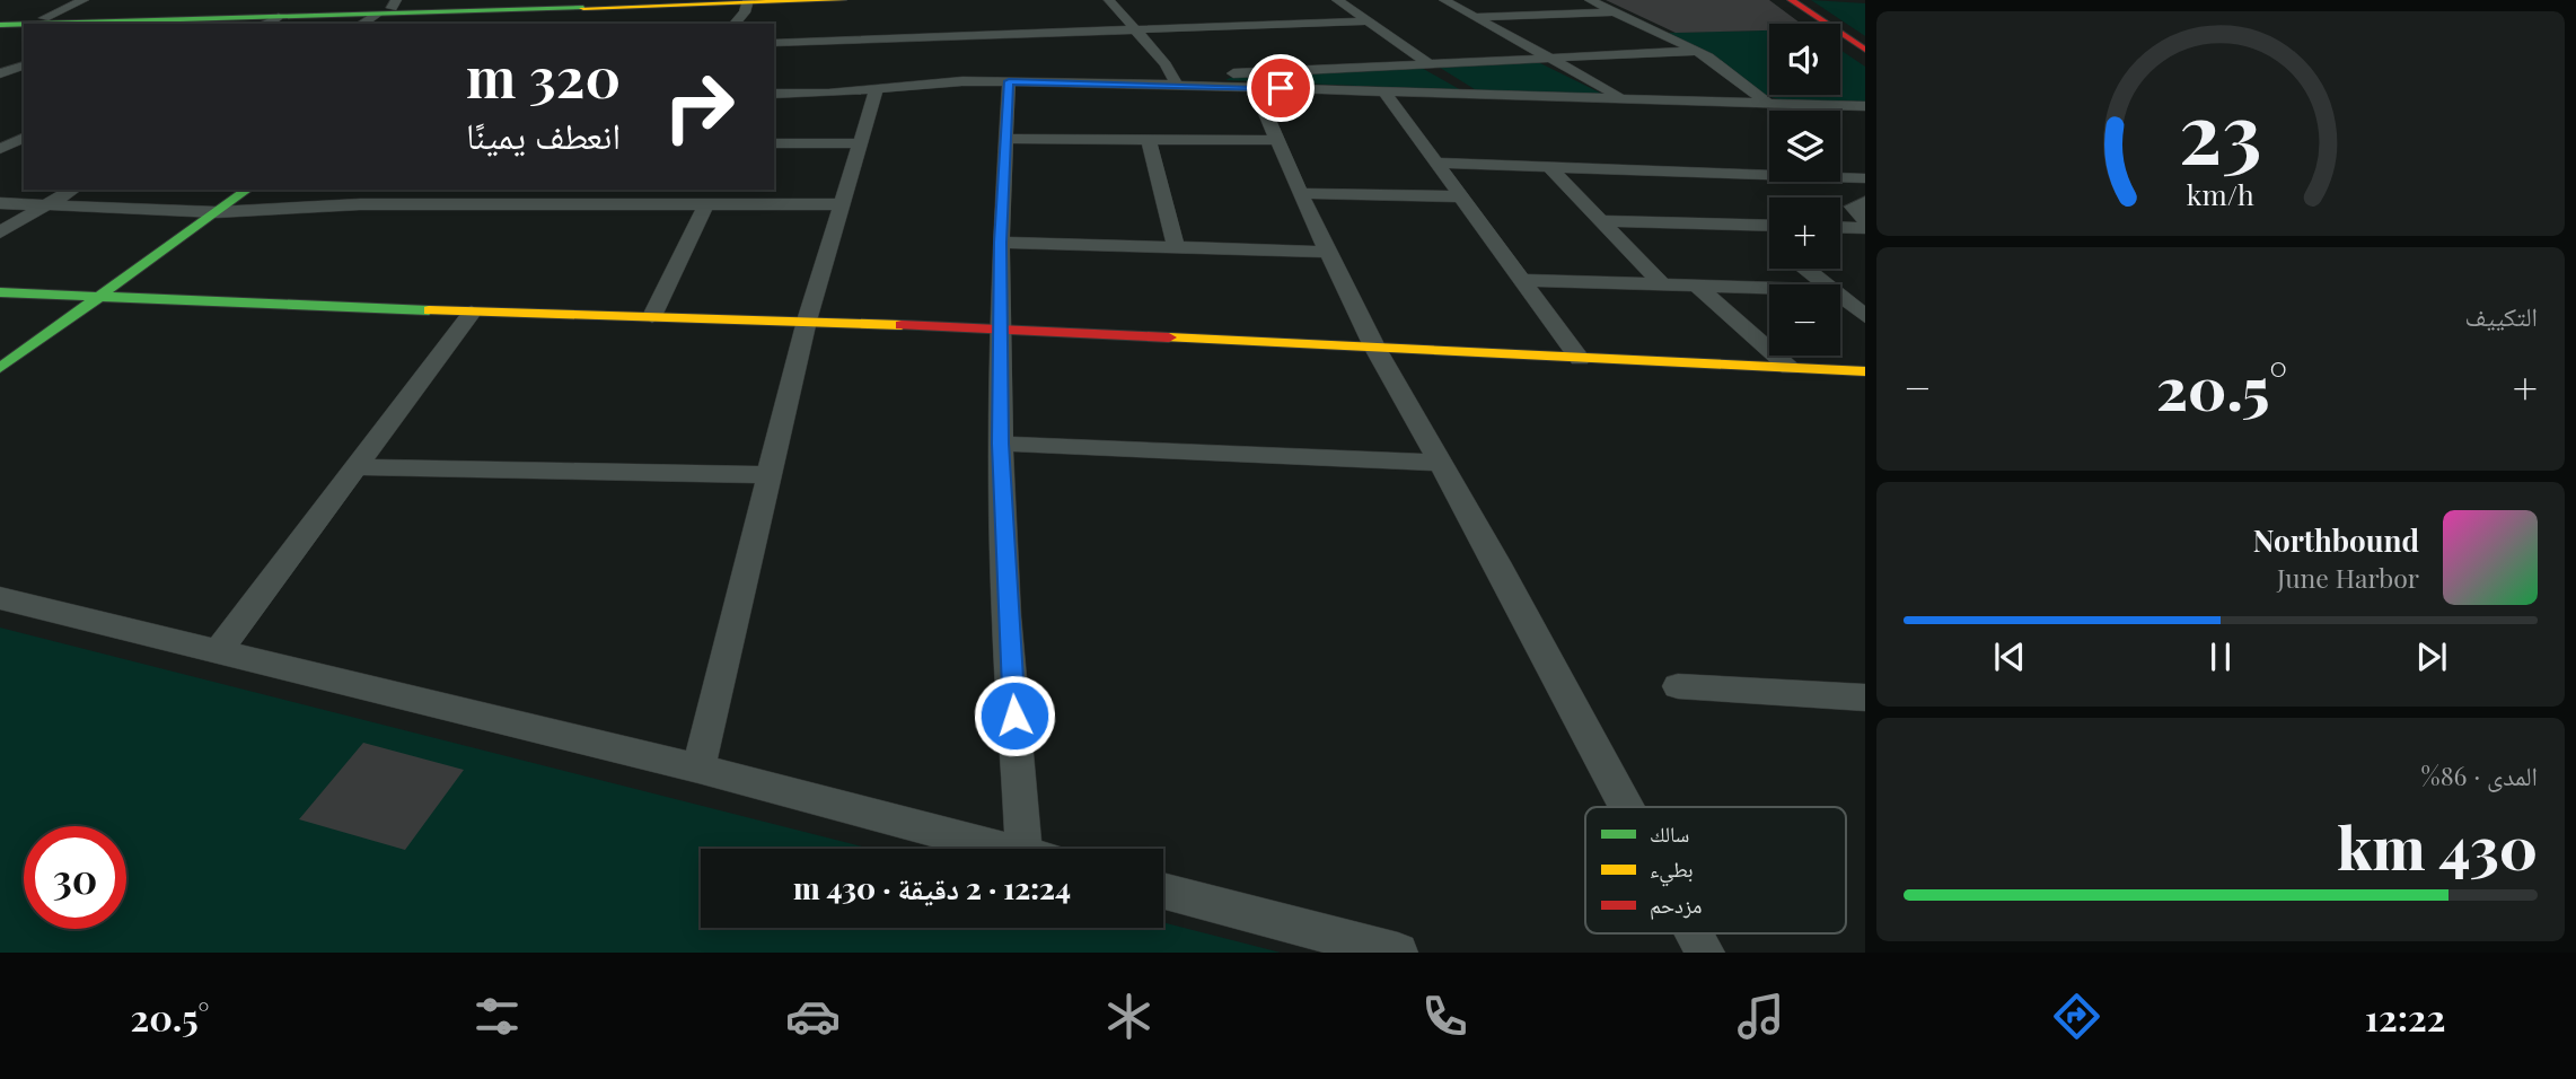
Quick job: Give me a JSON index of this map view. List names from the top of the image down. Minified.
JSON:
{"legend":["سالك","بطيء","مزدحم"],"page":{"map_buttons":["+","−"],"turn":["320 m","انعطف يمينًا"],"tile":["التكييف",["المدى · 86%","430 km"]],"heat":["−","20.5°","+"],"song":["Northbound","June Harbor"],"limit":"30","trip":"12:24 · 2 دقيقة · 430 m","tabs":["12:22","20.5°"],"gauge":["23","km/h"]}}
